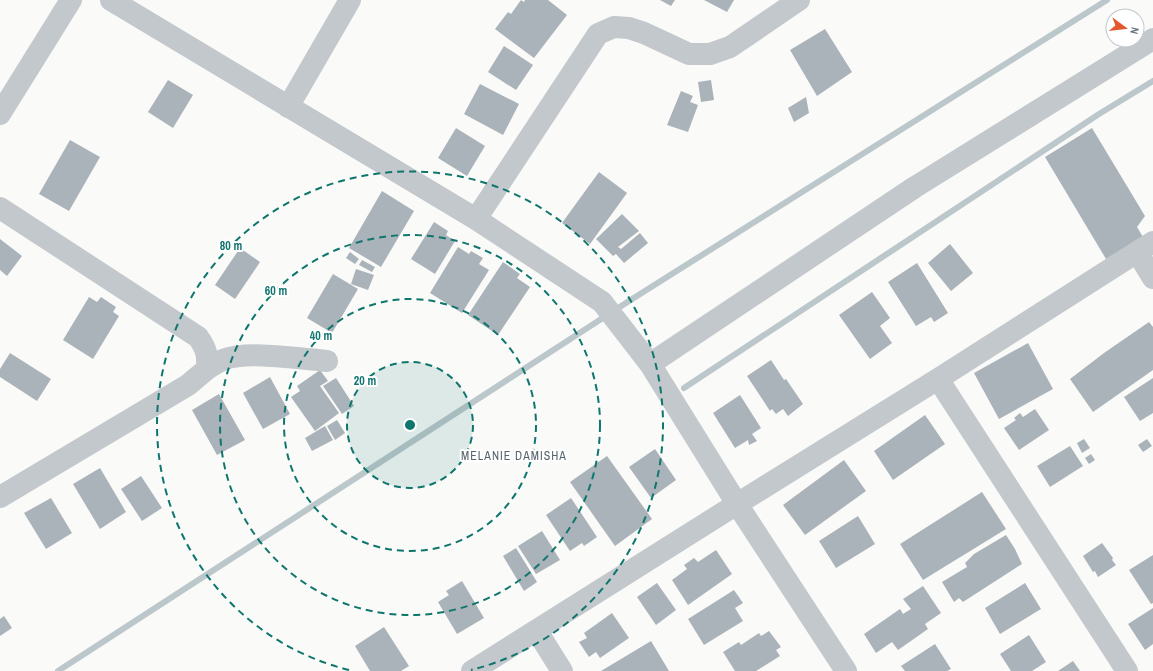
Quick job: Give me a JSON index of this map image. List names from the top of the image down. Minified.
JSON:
{"districts":["MELANIE DAMISHA"],"north":"right","rings":["80 m","60 m","40 m","20 m"]}
